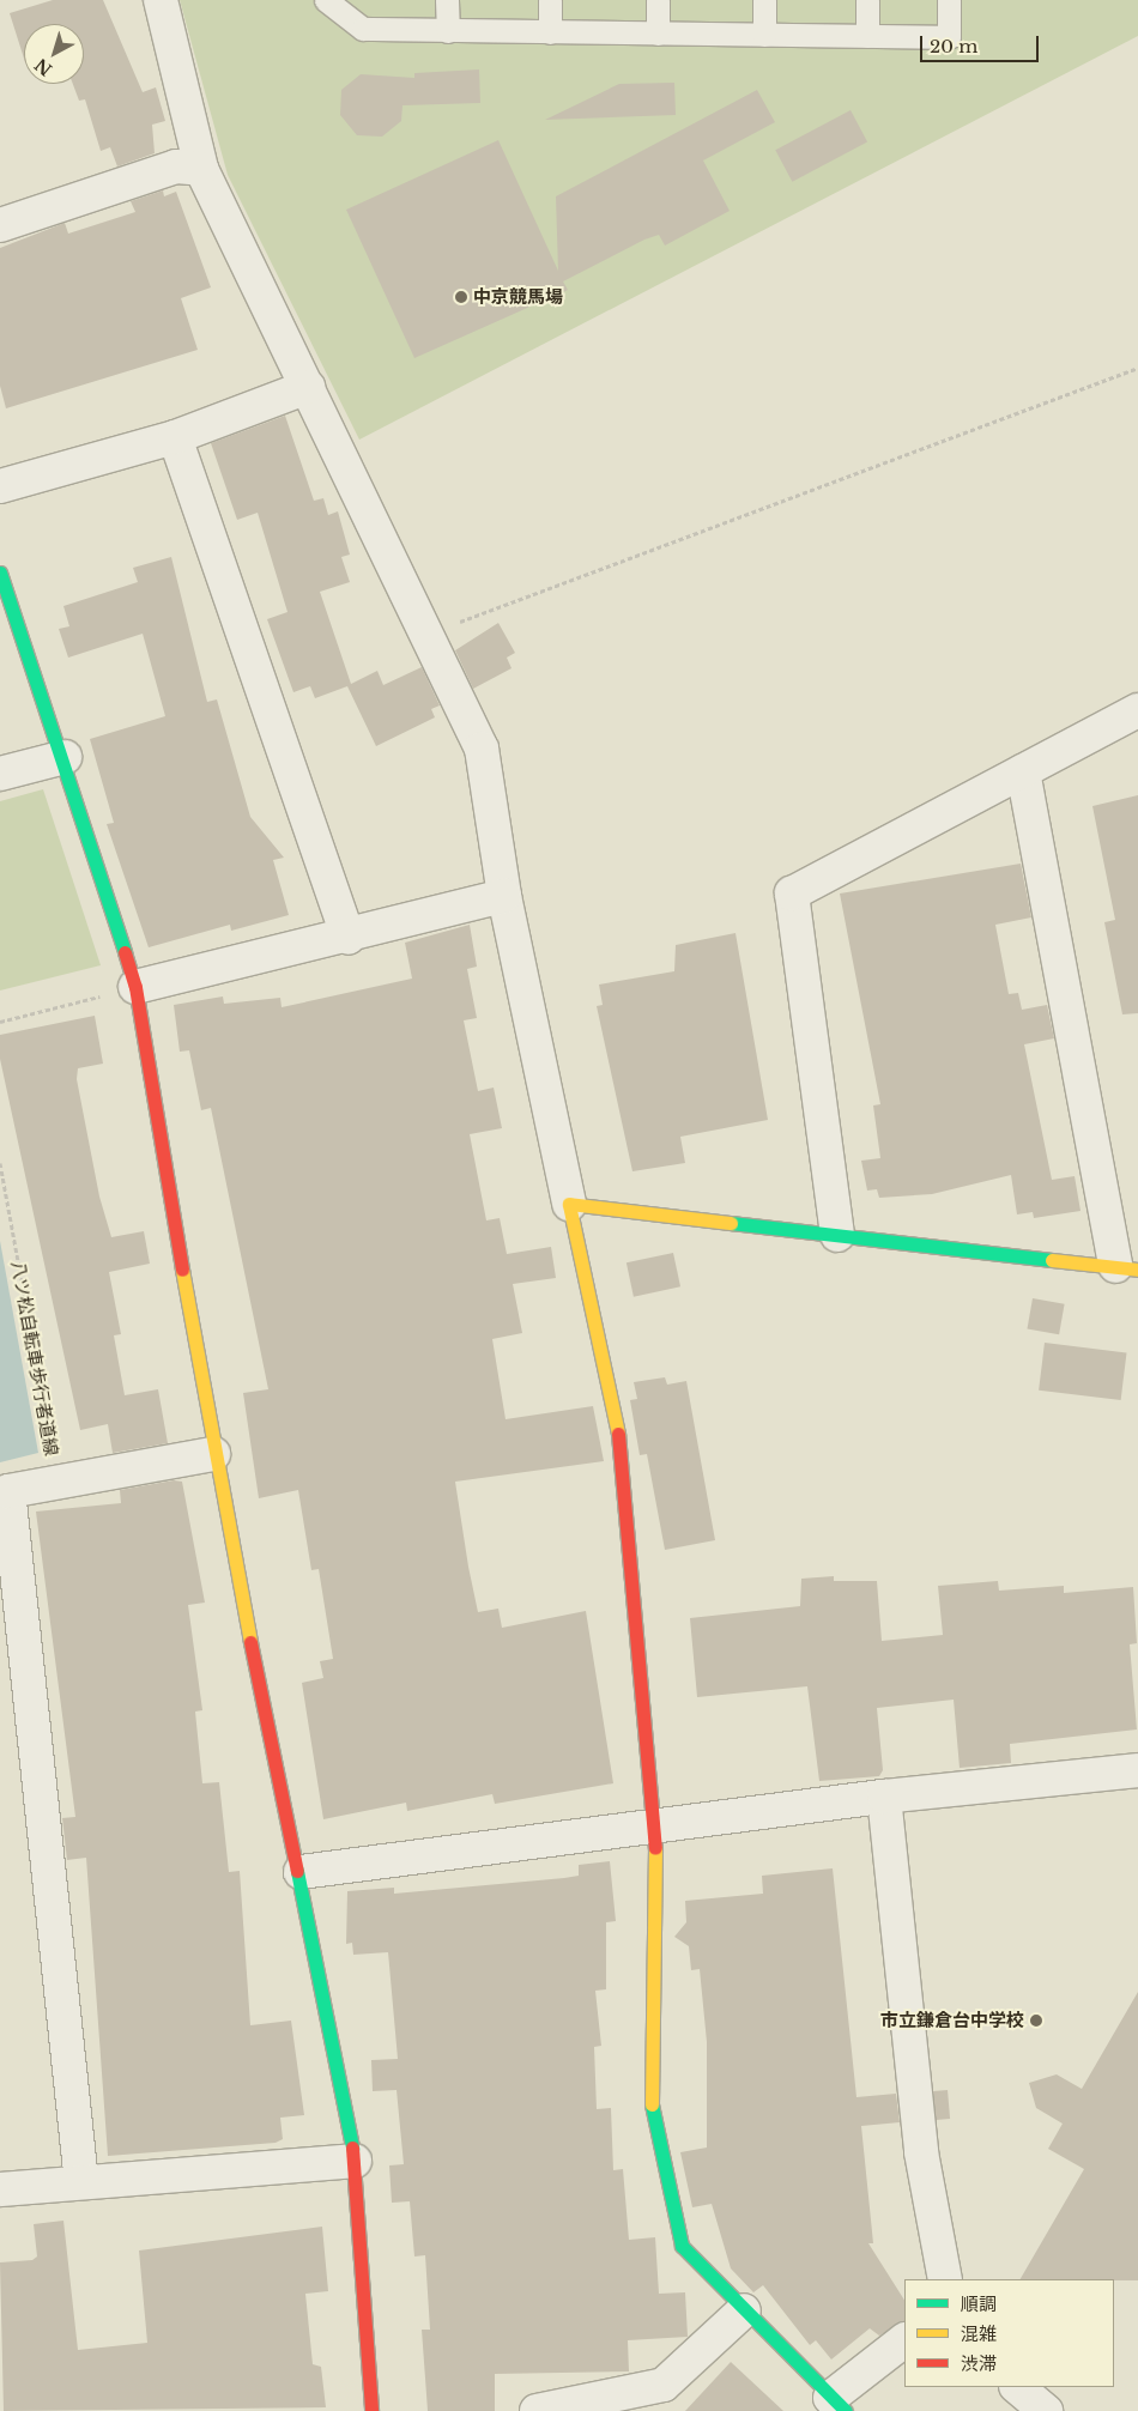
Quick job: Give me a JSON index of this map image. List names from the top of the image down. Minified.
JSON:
{"streets":{"path":["八ツ松自転車歩行者道線"]},"places":["中京競馬場","市立鎌倉台中学校"],"legend":["順調","混雑","渋滞"],"scale_bar":"20 m","north":"bottom left"}
